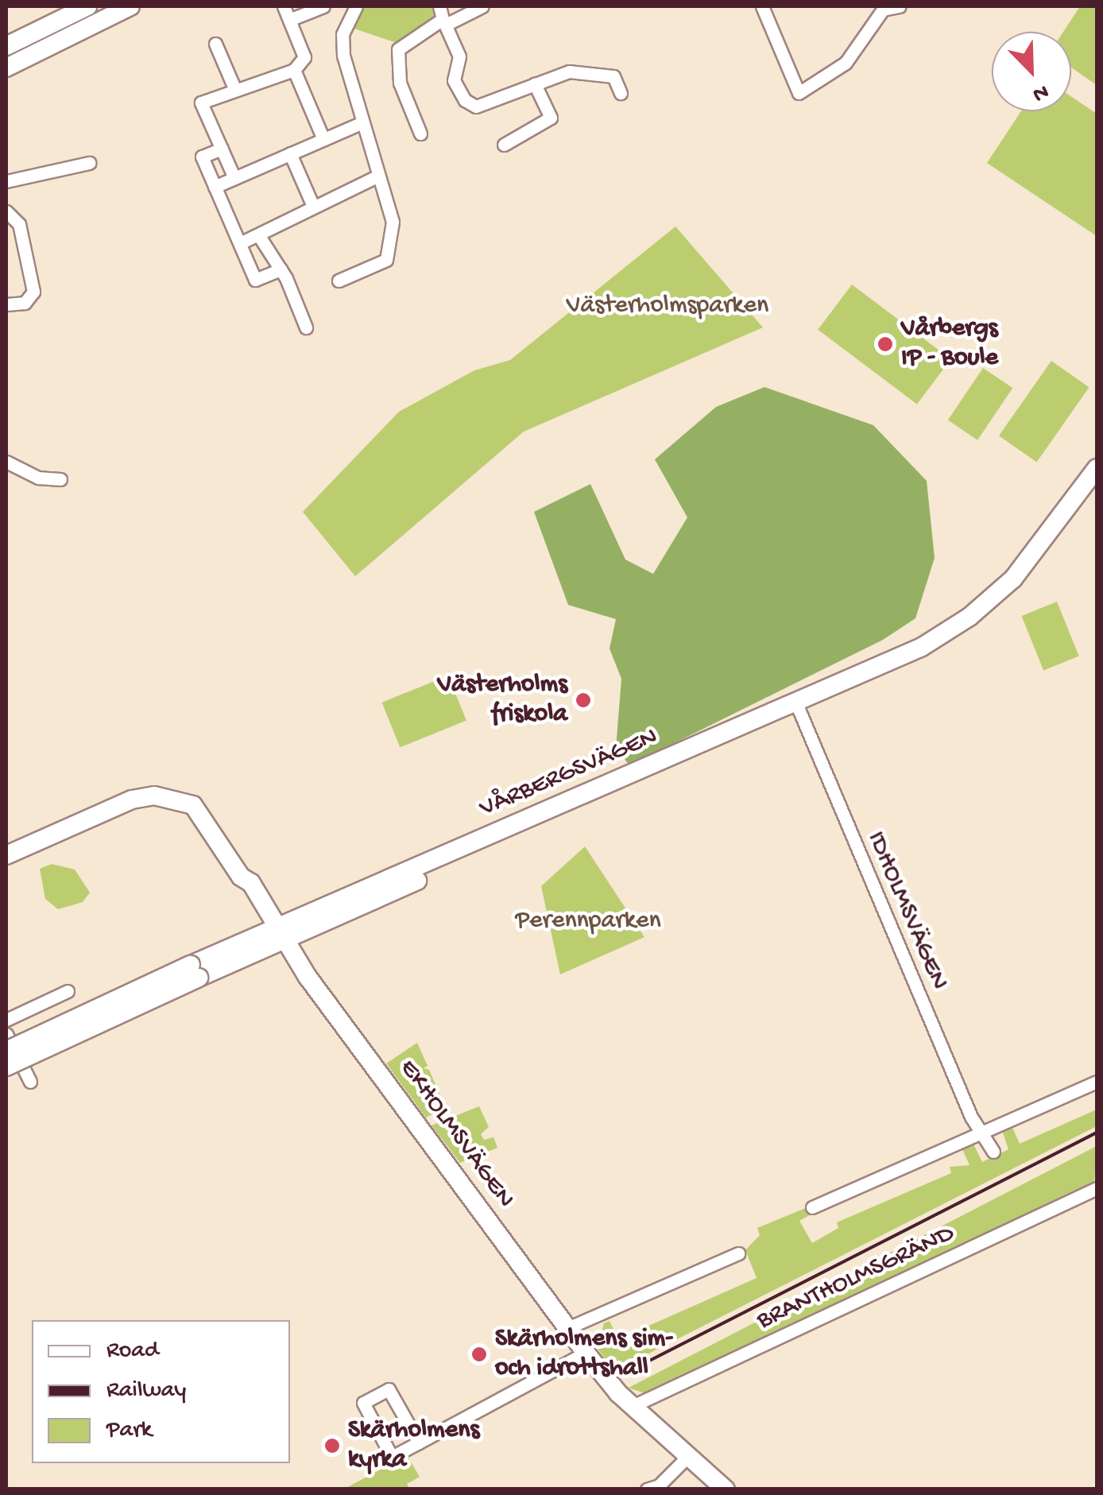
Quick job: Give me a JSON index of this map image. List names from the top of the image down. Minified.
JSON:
{"streets":{"street":["VÅRBERGSVÄGEN","IDHOLMSVÄGEN","EKHOLMSVÄGEN","BRANTHOLMSGRÄND"]},"crossings":[["VÅRBERGSVÄGEN","IDHOLMSVÄGEN"],["VÅRBERGSVÄGEN","EKHOLMSVÄGEN"],["EKHOLMSVÄGEN","BRANTHOLMSGRÄND"]],"parks":["Västerholmsparken","Perennparken"],"places":["Vårbergs IP - Boule","Västerholms friskola","Skärholmens sim- och idrottshall","Skärholmens kyrka"],"legend":["Road","Railway","Park"],"north":"bottom right"}
